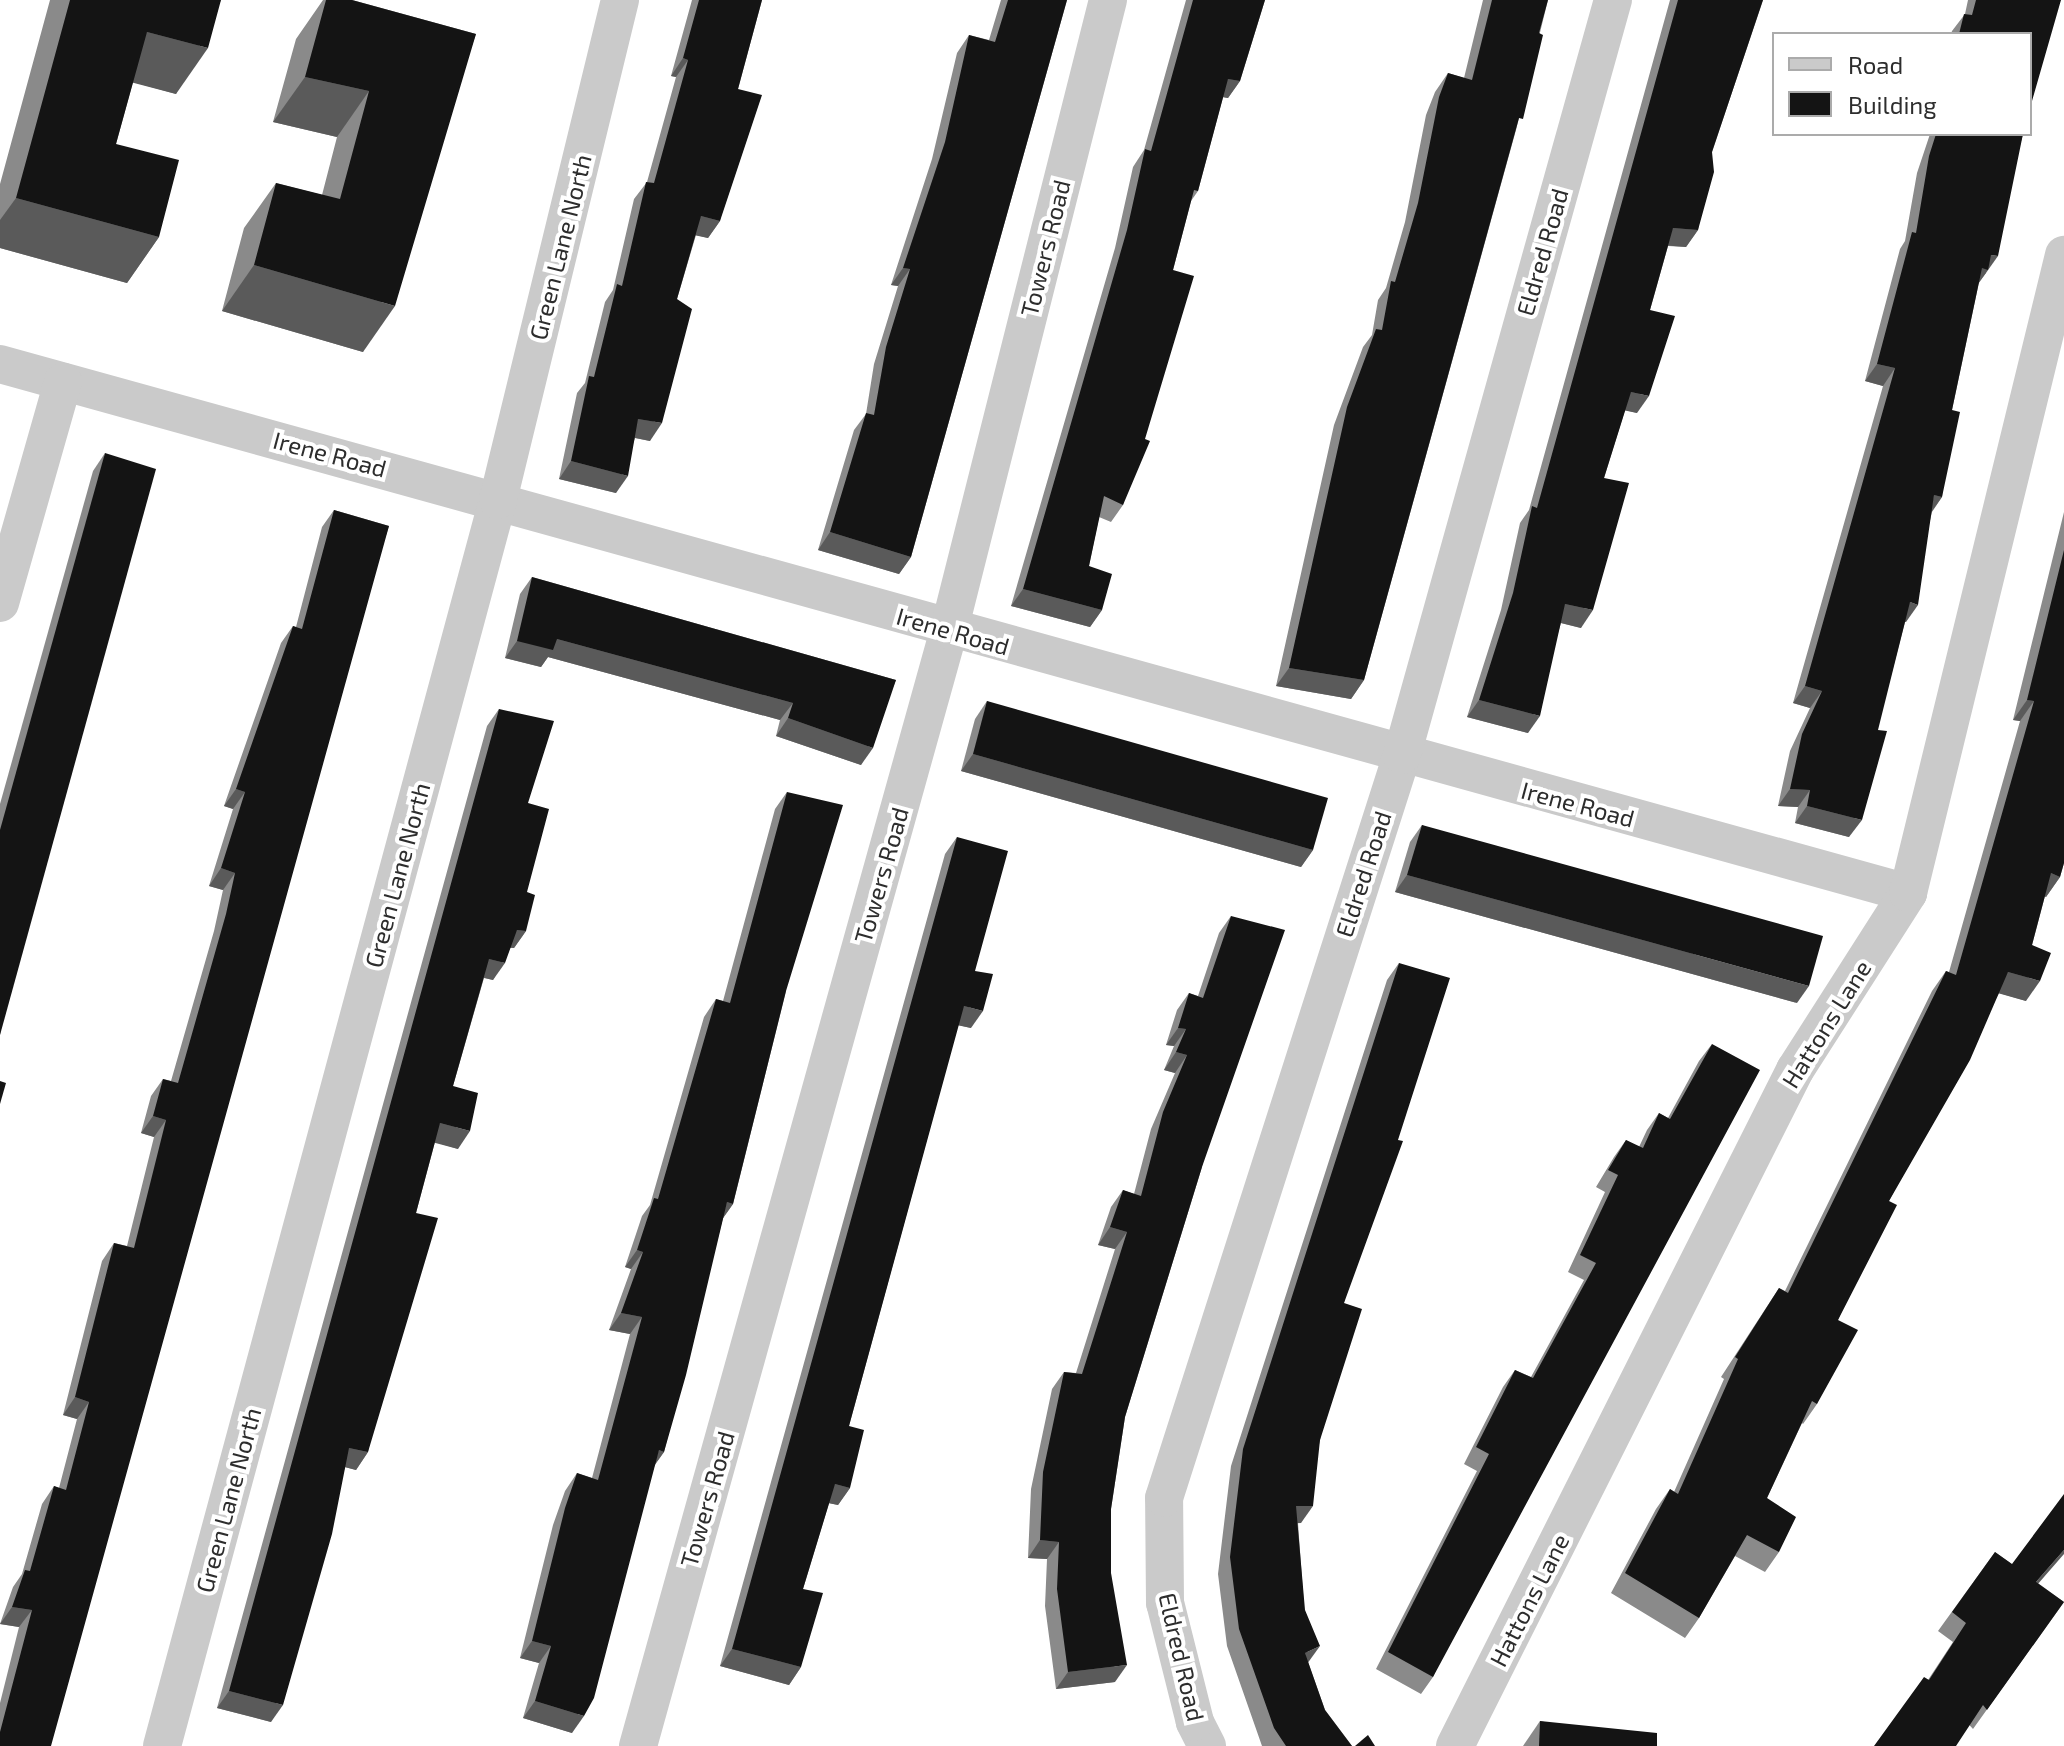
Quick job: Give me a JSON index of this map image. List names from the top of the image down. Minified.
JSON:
{"streets":{"street":["Green Lane North","Towers Road","Eldred Road","Irene Road","Hattons Lane"]},"crossings":[["Green Lane North","Irene Road"],["Towers Road","Irene Road"],["Eldred Road","Irene Road"],["Irene Road","Hattons Lane"]],"legend":["Road","Building"]}
